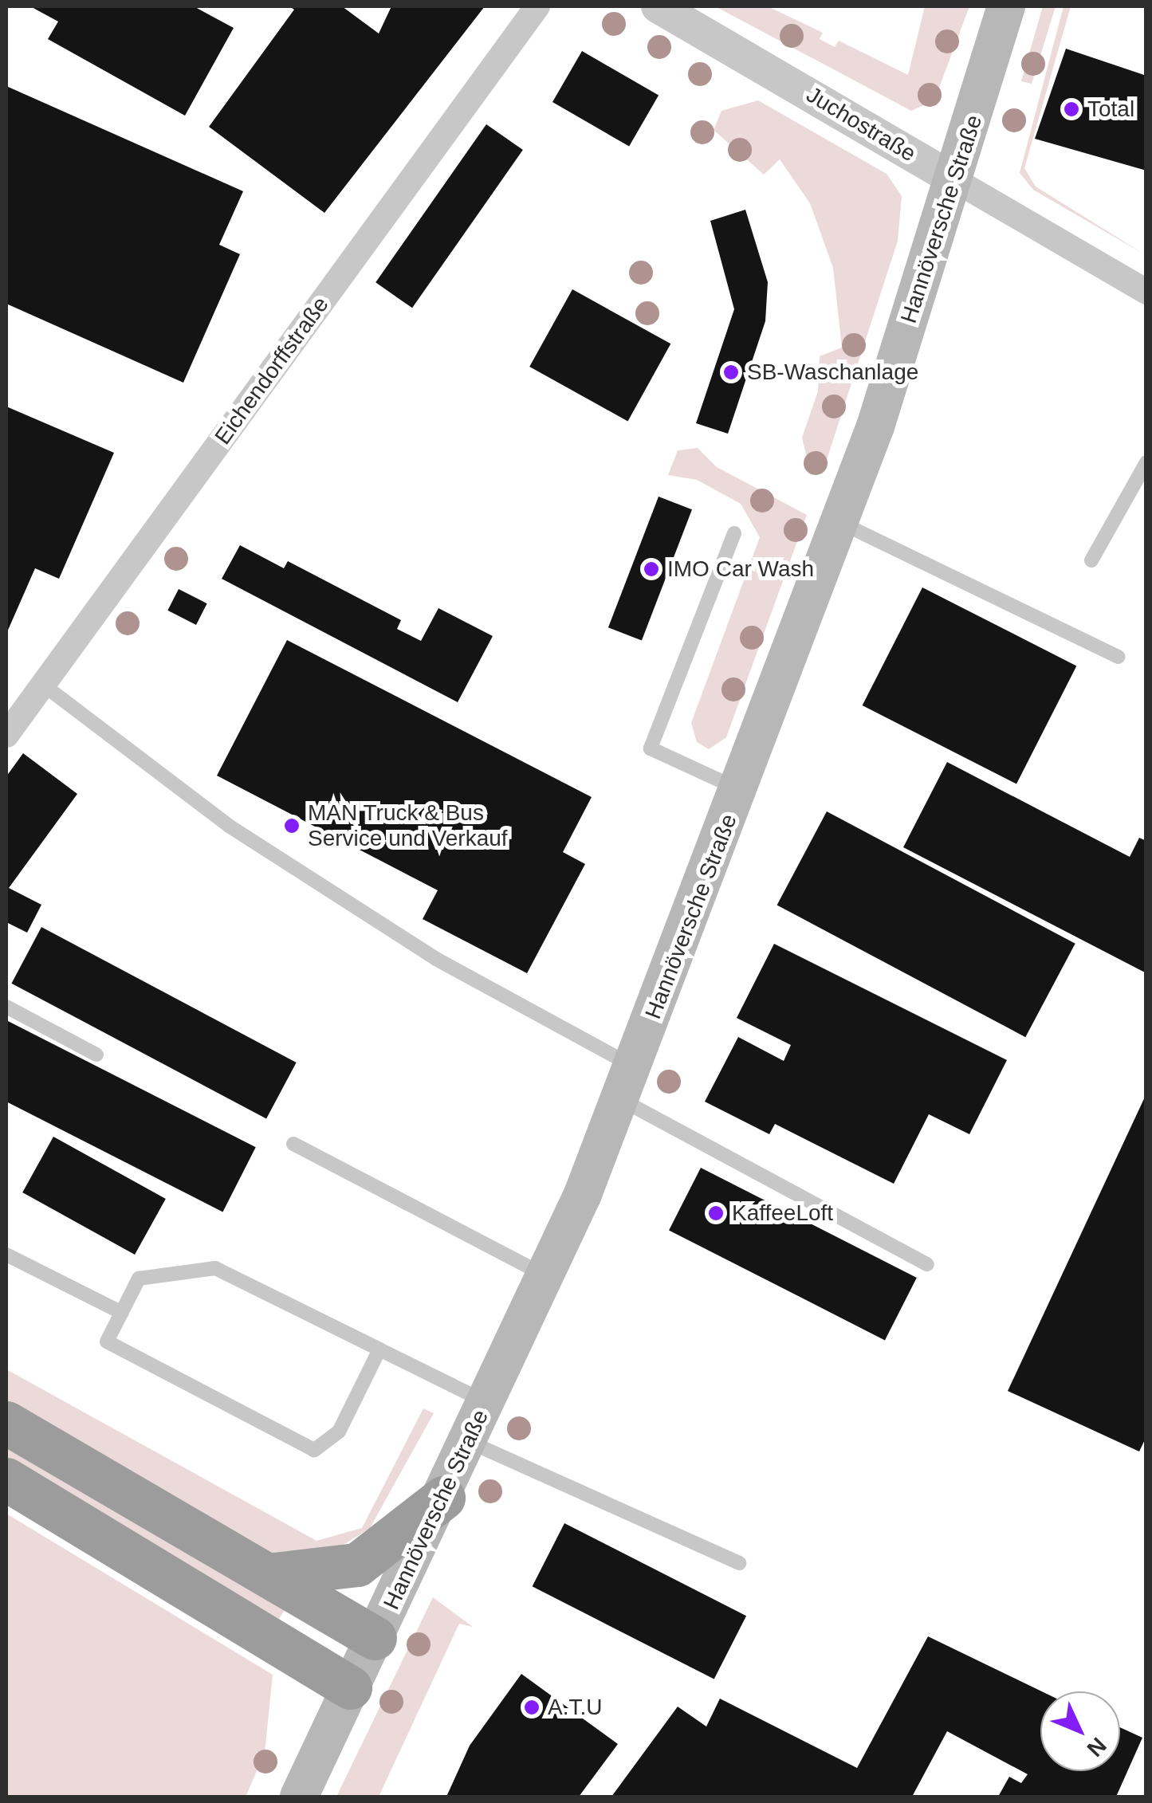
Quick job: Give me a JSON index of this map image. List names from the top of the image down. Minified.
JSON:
{"streets":{"main road":["Hannöversche Straße"],"street":["Juchostraße","Eichendorffstraße"]},"crossings":[["Juchostraße","Hannöversche Straße"]],"places":["Total","SB-Waschanlage","IMO Car Wash","MAN Truck & Bus Service und Verkauf","KaffeeLoft","A.T.U"],"north":"bottom right"}
